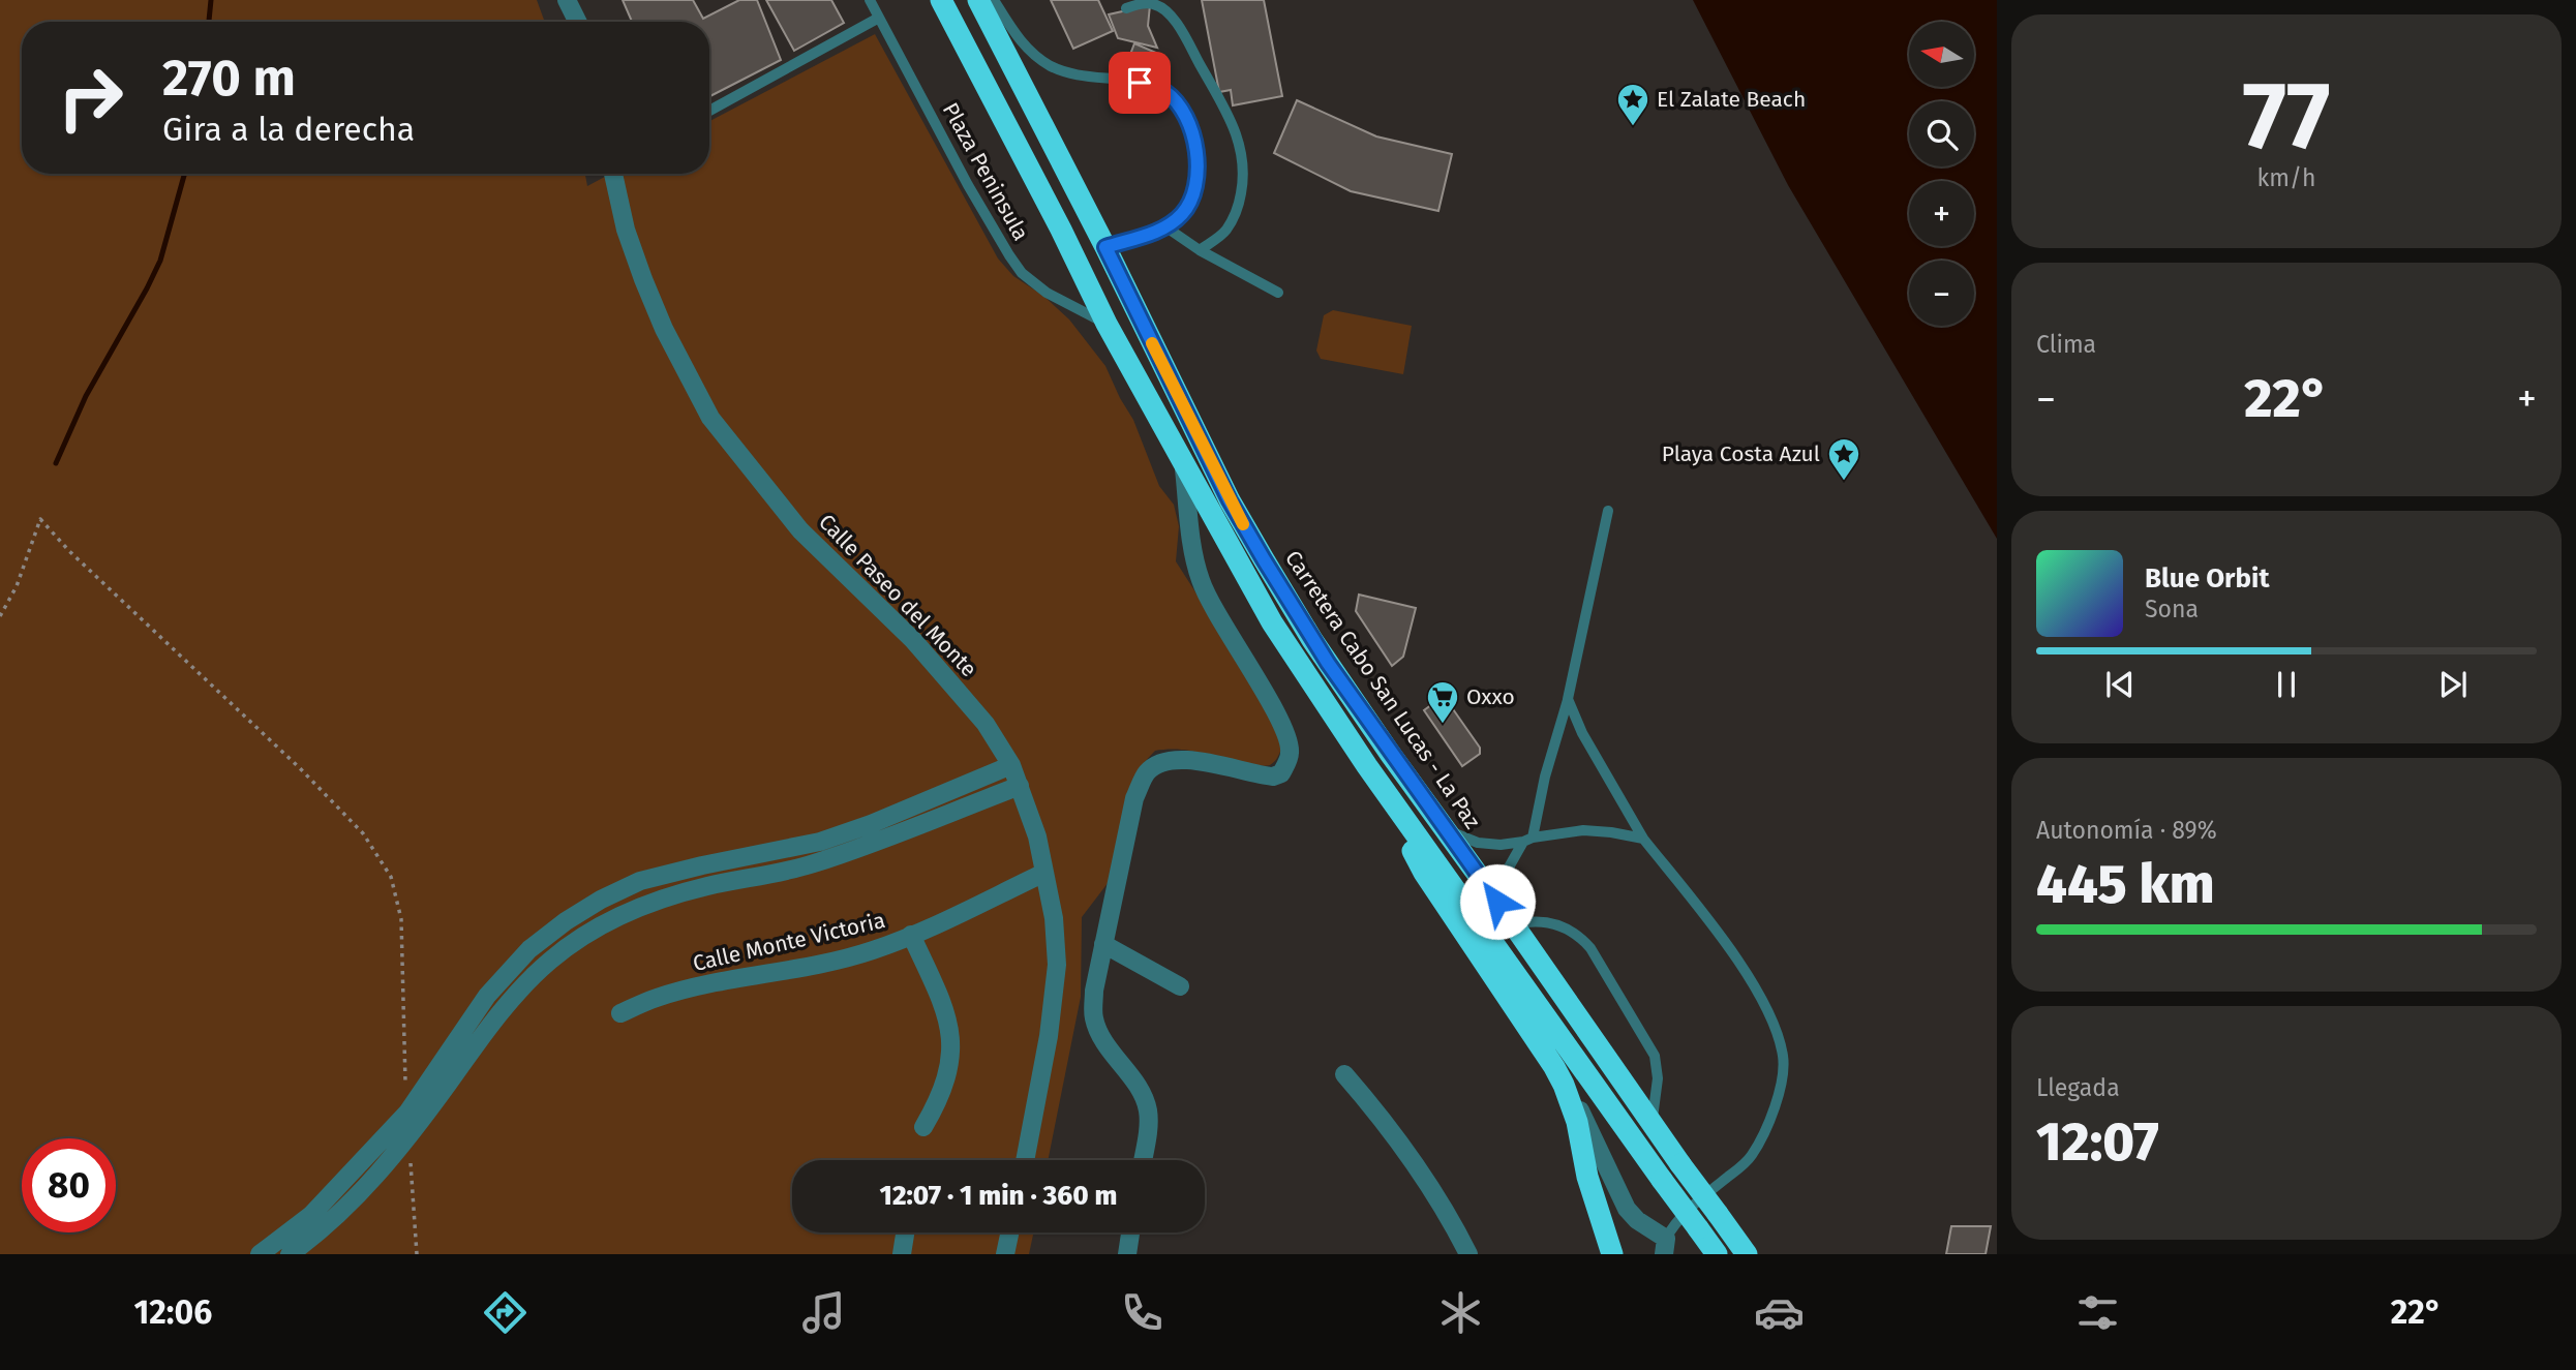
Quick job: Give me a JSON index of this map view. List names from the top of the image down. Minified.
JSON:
{"streets":{"highway":["Carretera Cabo San Lucas - La Paz"],"street":["Calle Paseo del Monte","Calle Monte Victoria"],"lane":["Plaza Peninsula"]},"crossings":[["Calle Paseo del Monte","Calle Monte Victoria"]],"places":{"place":["El Zalate Beach","Playa Costa Azul"],"supermarket":["Oxxo"]},"north":"left","page":{"tile":[["77","km/h"],"Clima",["Autonomía · 89%","445 km"],["Llegada","12:07"]],"map_buttons":["+","−"],"turn":["270 m","Gira a la derecha"],"heat":["−","22°","+"],"song":["Blue Orbit","Sona"],"limit":"80","trip":"12:07 · 1 min · 360 m","tabs":["12:06","22°"]}}
